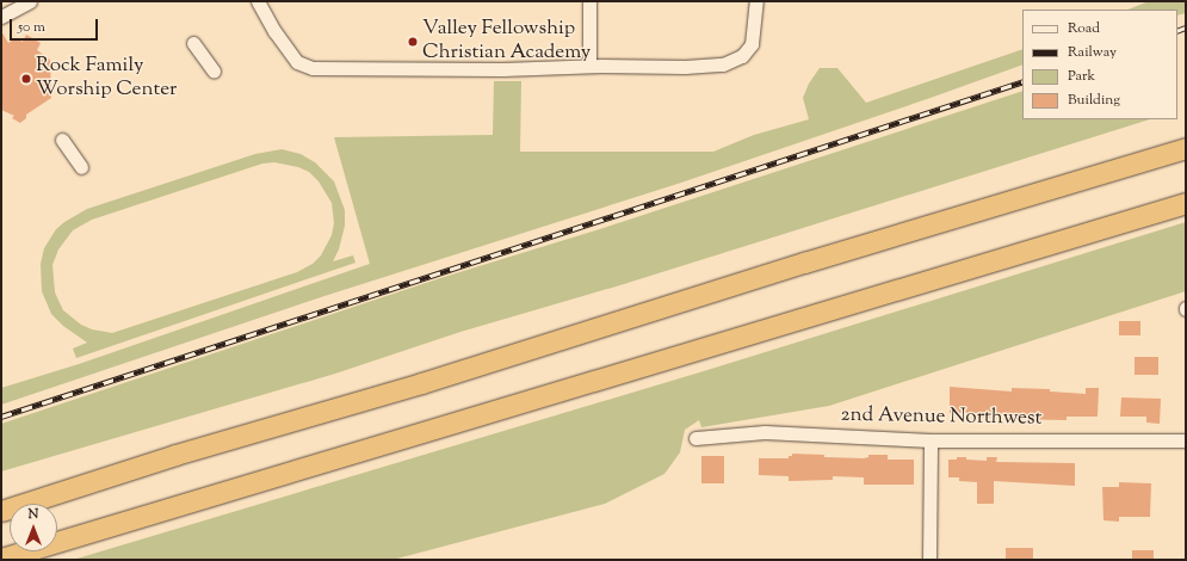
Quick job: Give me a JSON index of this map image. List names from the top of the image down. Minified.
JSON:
{"streets":{"street":["2nd Avenue Northwest"]},"places":["Valley Fellowship Christian Academy","Rock Family Worship Center"],"legend":["Road","Railway","Park","Building"],"scale_bar":"50 m","north":"top"}
